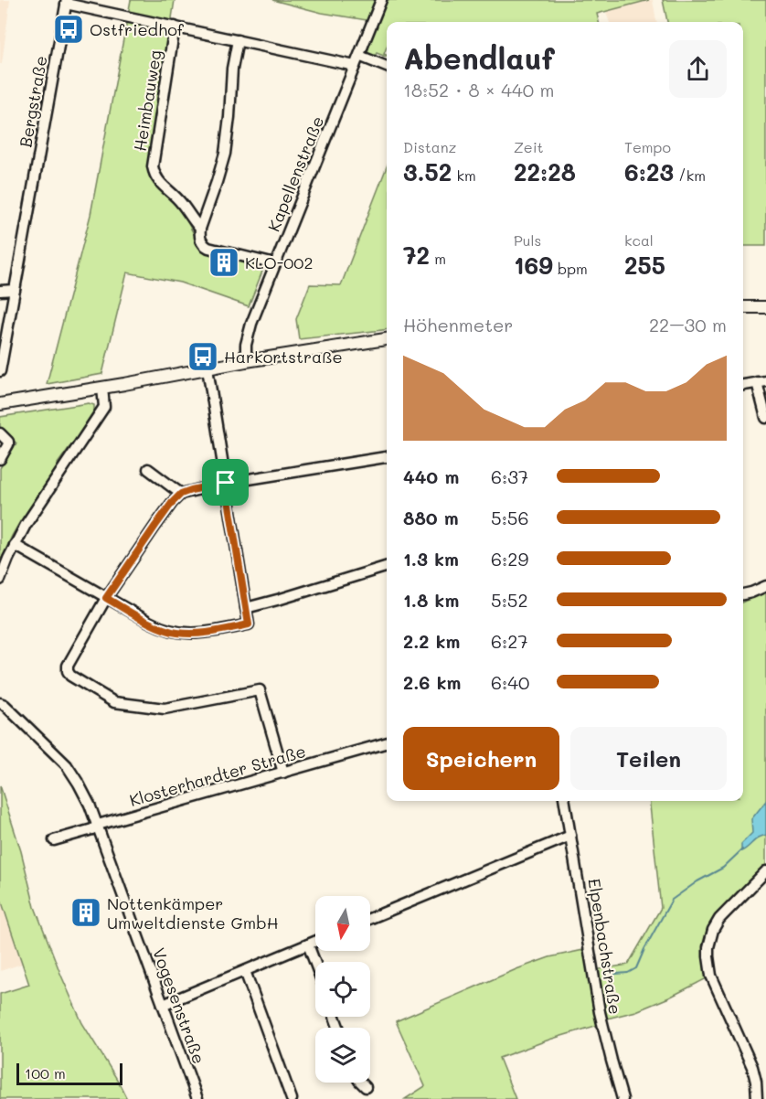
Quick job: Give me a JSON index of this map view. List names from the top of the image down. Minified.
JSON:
{"streets":{"street":["Heimbauweg","Bergstraße","Kapellenstraße","Klosterhardter Straße","Elpenbachstraße","Vogesenstraße"]},"crossings":[["Heimbauweg","Kapellenstraße"],["Klosterhardter Straße","Vogesenstraße"]],"places":{"bus stop":["Ostfriedhof","Harkortstraße"],"building":["KLO-002","Nottenkämper Umweltdienste GmbH"]},"scale_bar":"100 m","north":"bottom","page":{"heading":["Abendlauf","18:52 · 8 × 440 m"],"stats":[["Distanz","3.52 km"],["Zeit","22:28"],["Tempo","6:23 /km"],["72 m"],["Puls","169 bpm"],["kcal","255"]],"chart":["Höhenmeter","22–30 m"],"list":[{"name":"440 m","note":"6:37"},{"name":"880 m","note":"5:56"},{"name":"1.3 km","note":"6:29"},{"name":"1.8 km","note":"5:52"},{"name":"2.2 km","note":"6:27"},{"name":"2.6 km","note":"6:40"}],"buttons":["Speichern","Teilen"],"scale":"100 m"}}
